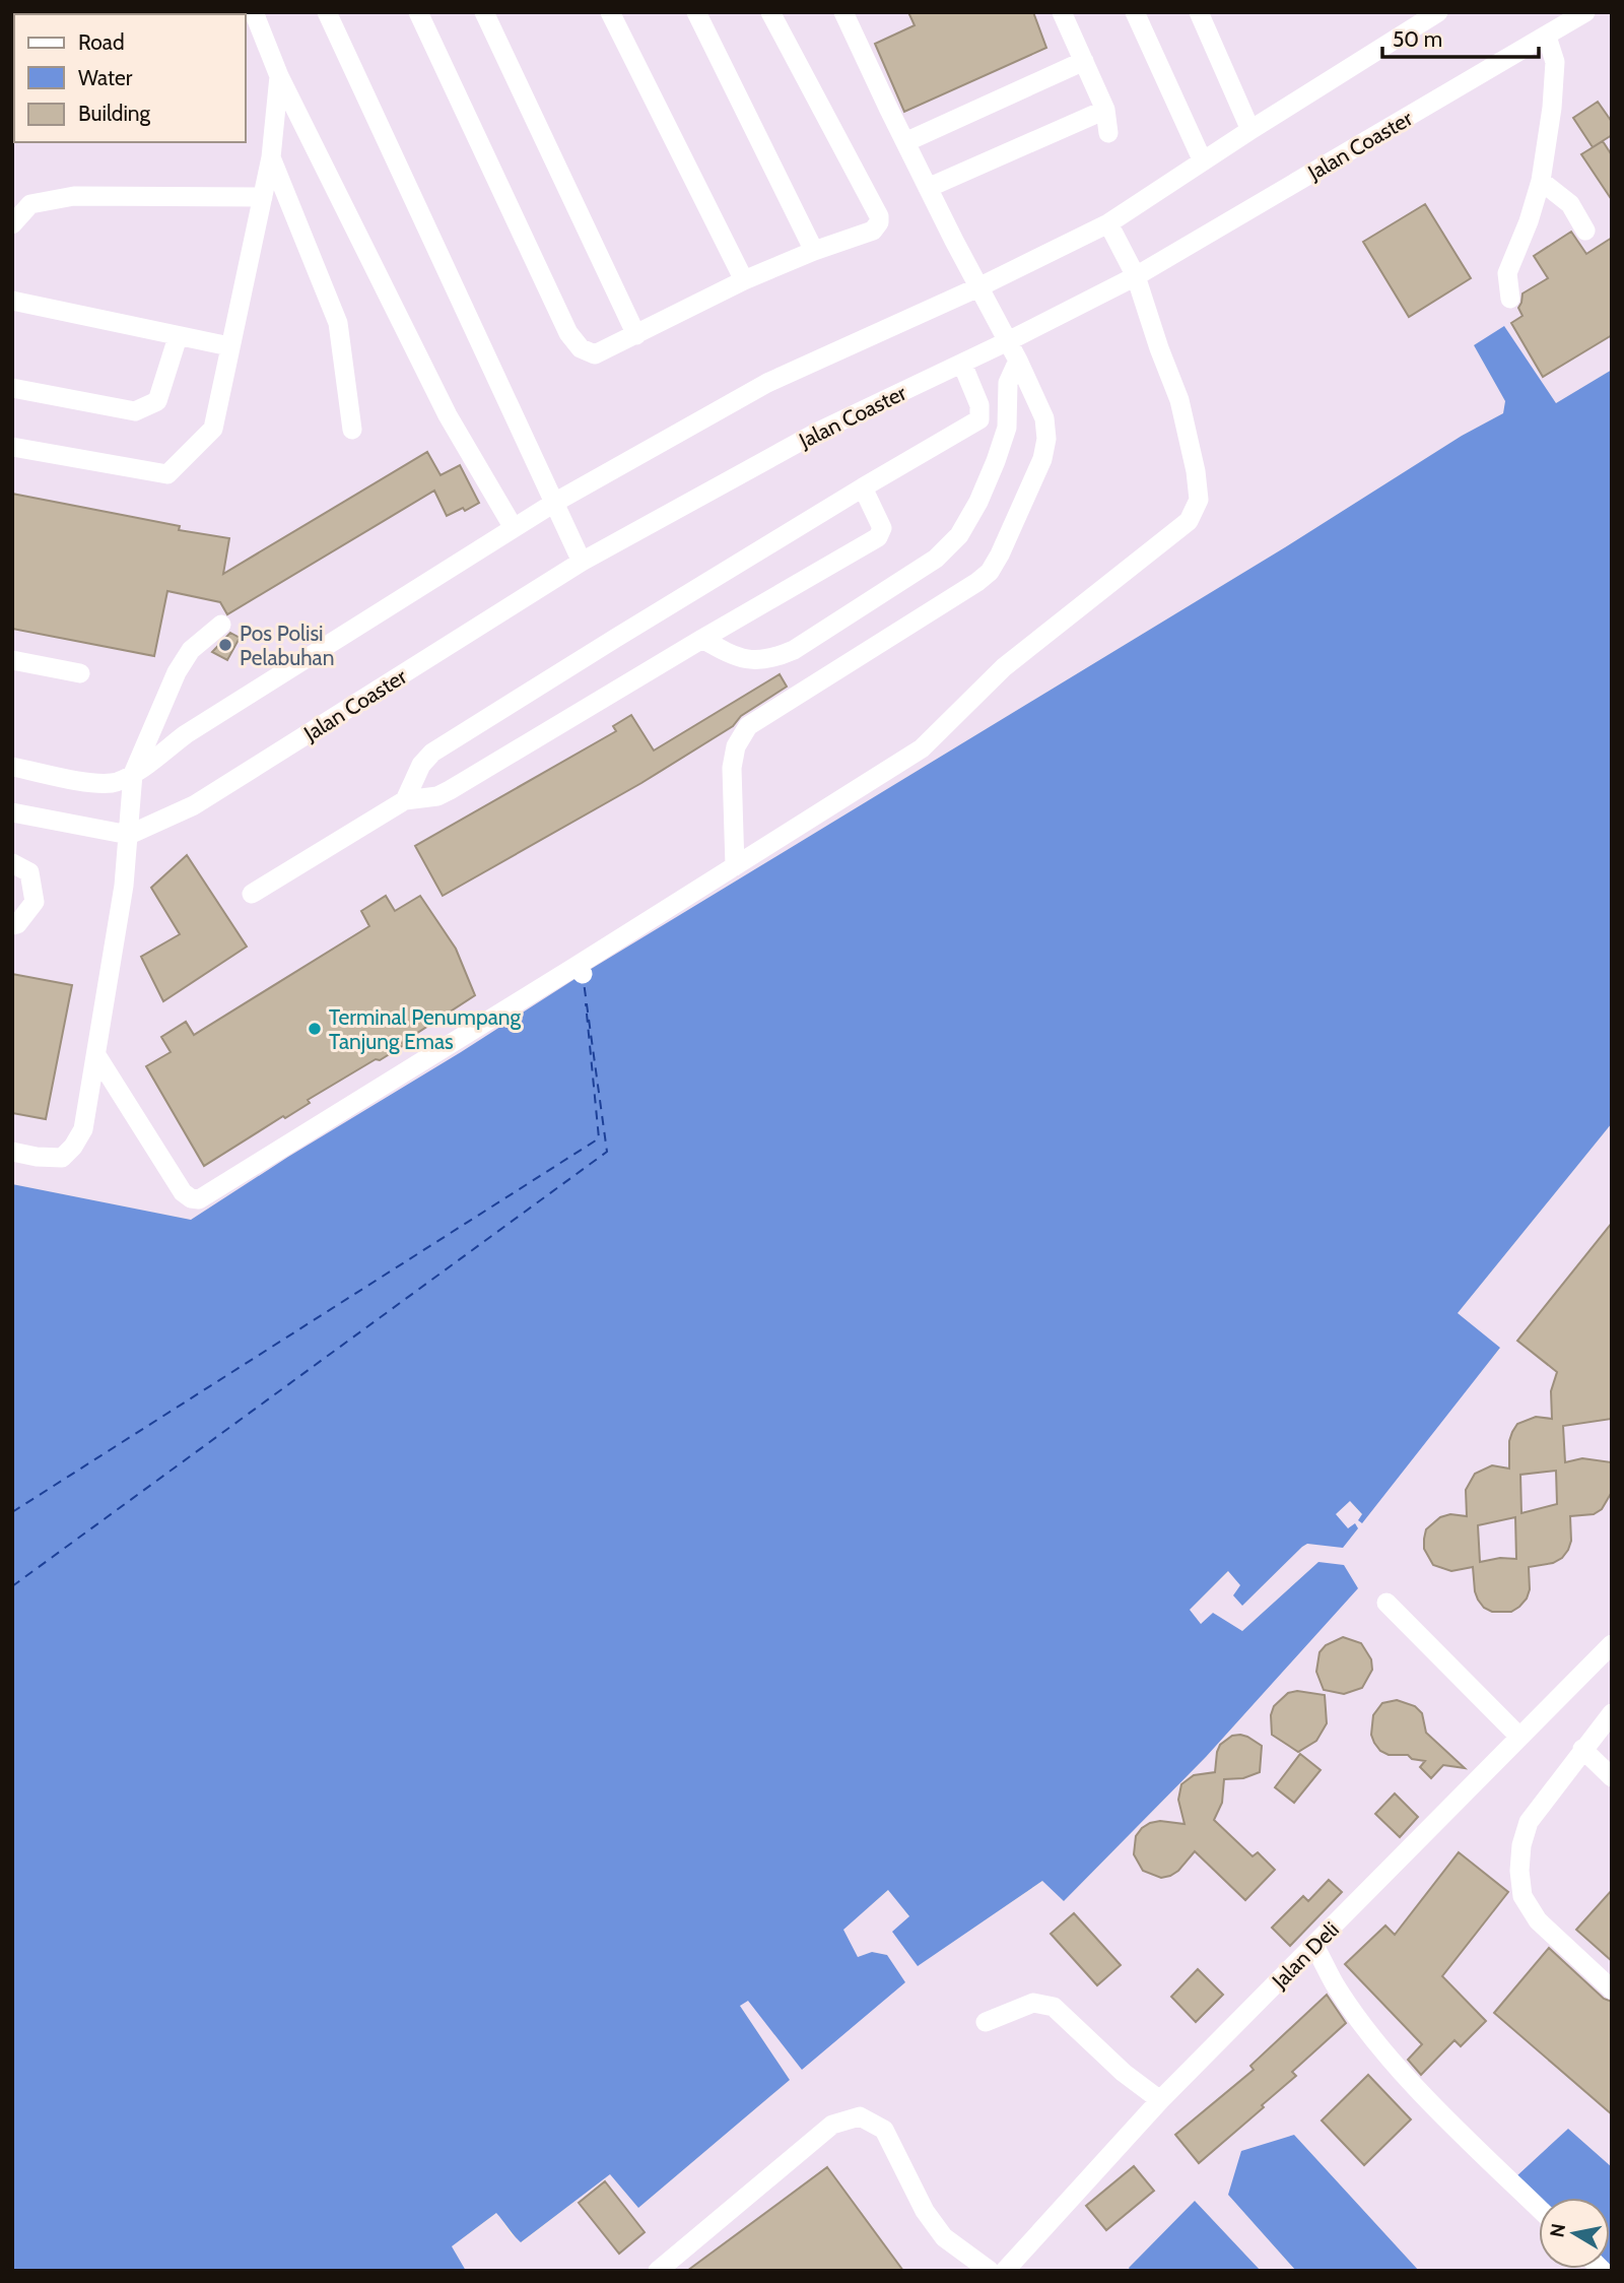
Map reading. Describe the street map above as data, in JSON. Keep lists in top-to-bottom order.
{
  "streets": {
    "lane": ["Jalan Coaster", "Jalan Deli"]
  },
  "places": ["Pos Polisi Pelabuhan", "Terminal Penumpang Tanjung Emas"],
  "legend": ["Road", "Water", "Building"],
  "scale_bar": "50 m",
  "north": "left"
}
